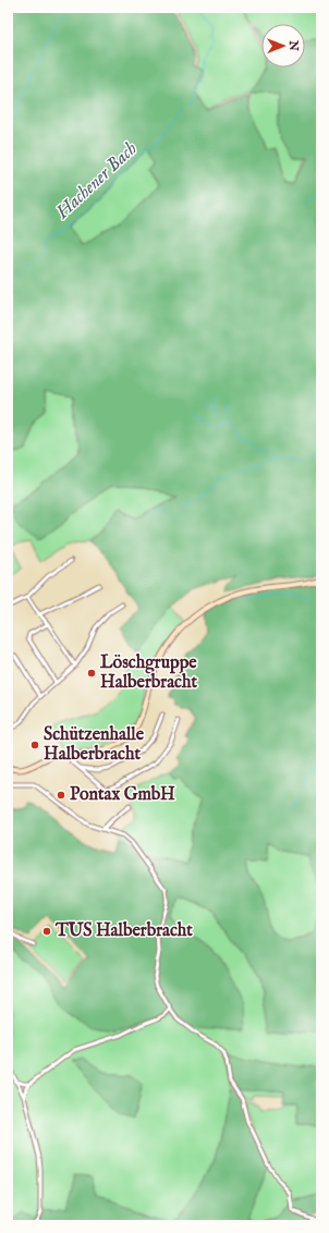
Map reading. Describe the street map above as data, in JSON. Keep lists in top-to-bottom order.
{
  "water": ["Hachener Bach"],
  "places": [
    "Löschgruppe Halberbracht",
    "Schützenhalle Halberbracht",
    "Pontax GmbH",
    "TUS Halberbracht"
  ],
  "north": "right"
}
